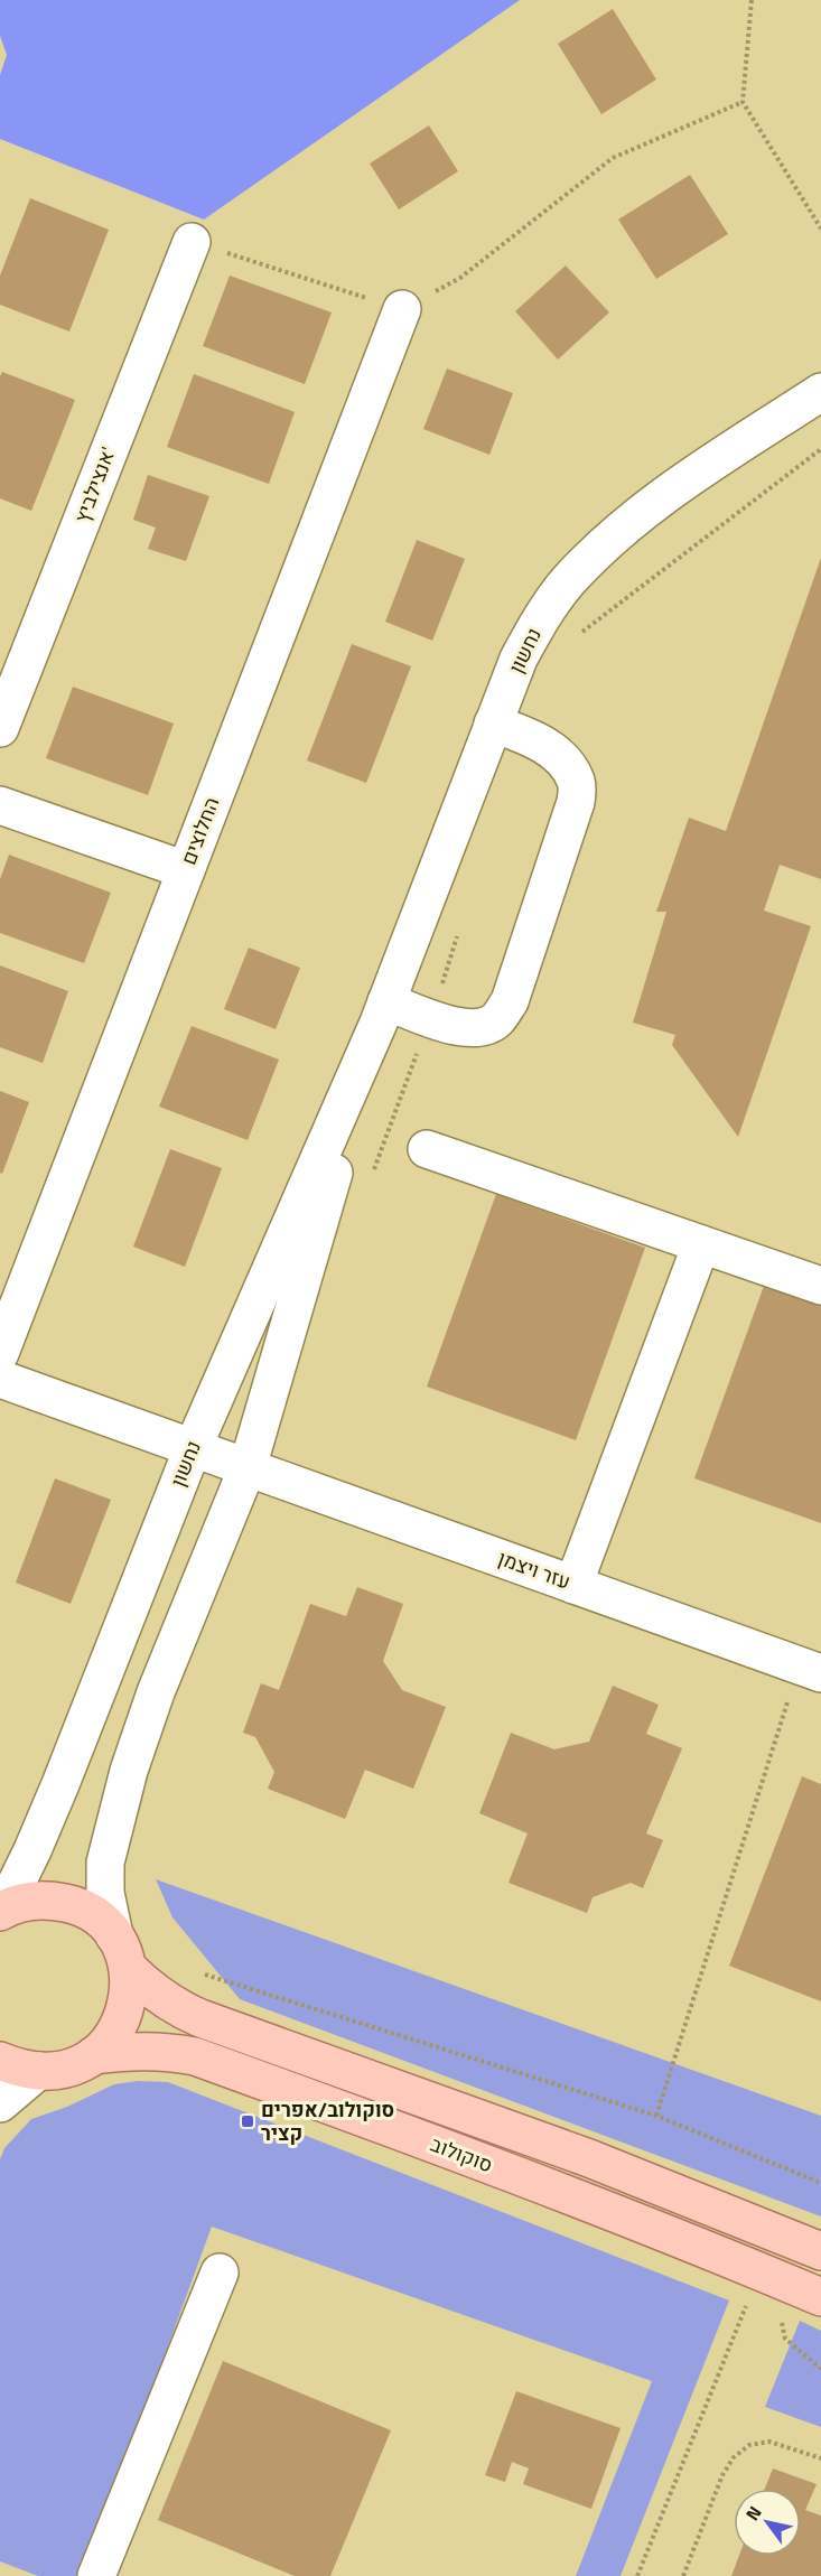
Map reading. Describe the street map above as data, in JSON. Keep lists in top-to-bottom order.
{
  "streets": {
    "main road": ["סוקולוב"],
    "street": [
      "אנצילביץ'",
      "נחשון",
      "החלוצים",
      "עזר ויצמן"
    ]
  },
  "crossings": [
    ["נחשון", "עזר ויצמן"],
    ["נחשון", "סוקולוב"]
  ],
  "places": {
    "transit": ["סוקולוב/אפרים קציר"]
  },
  "north": "top left"
}
